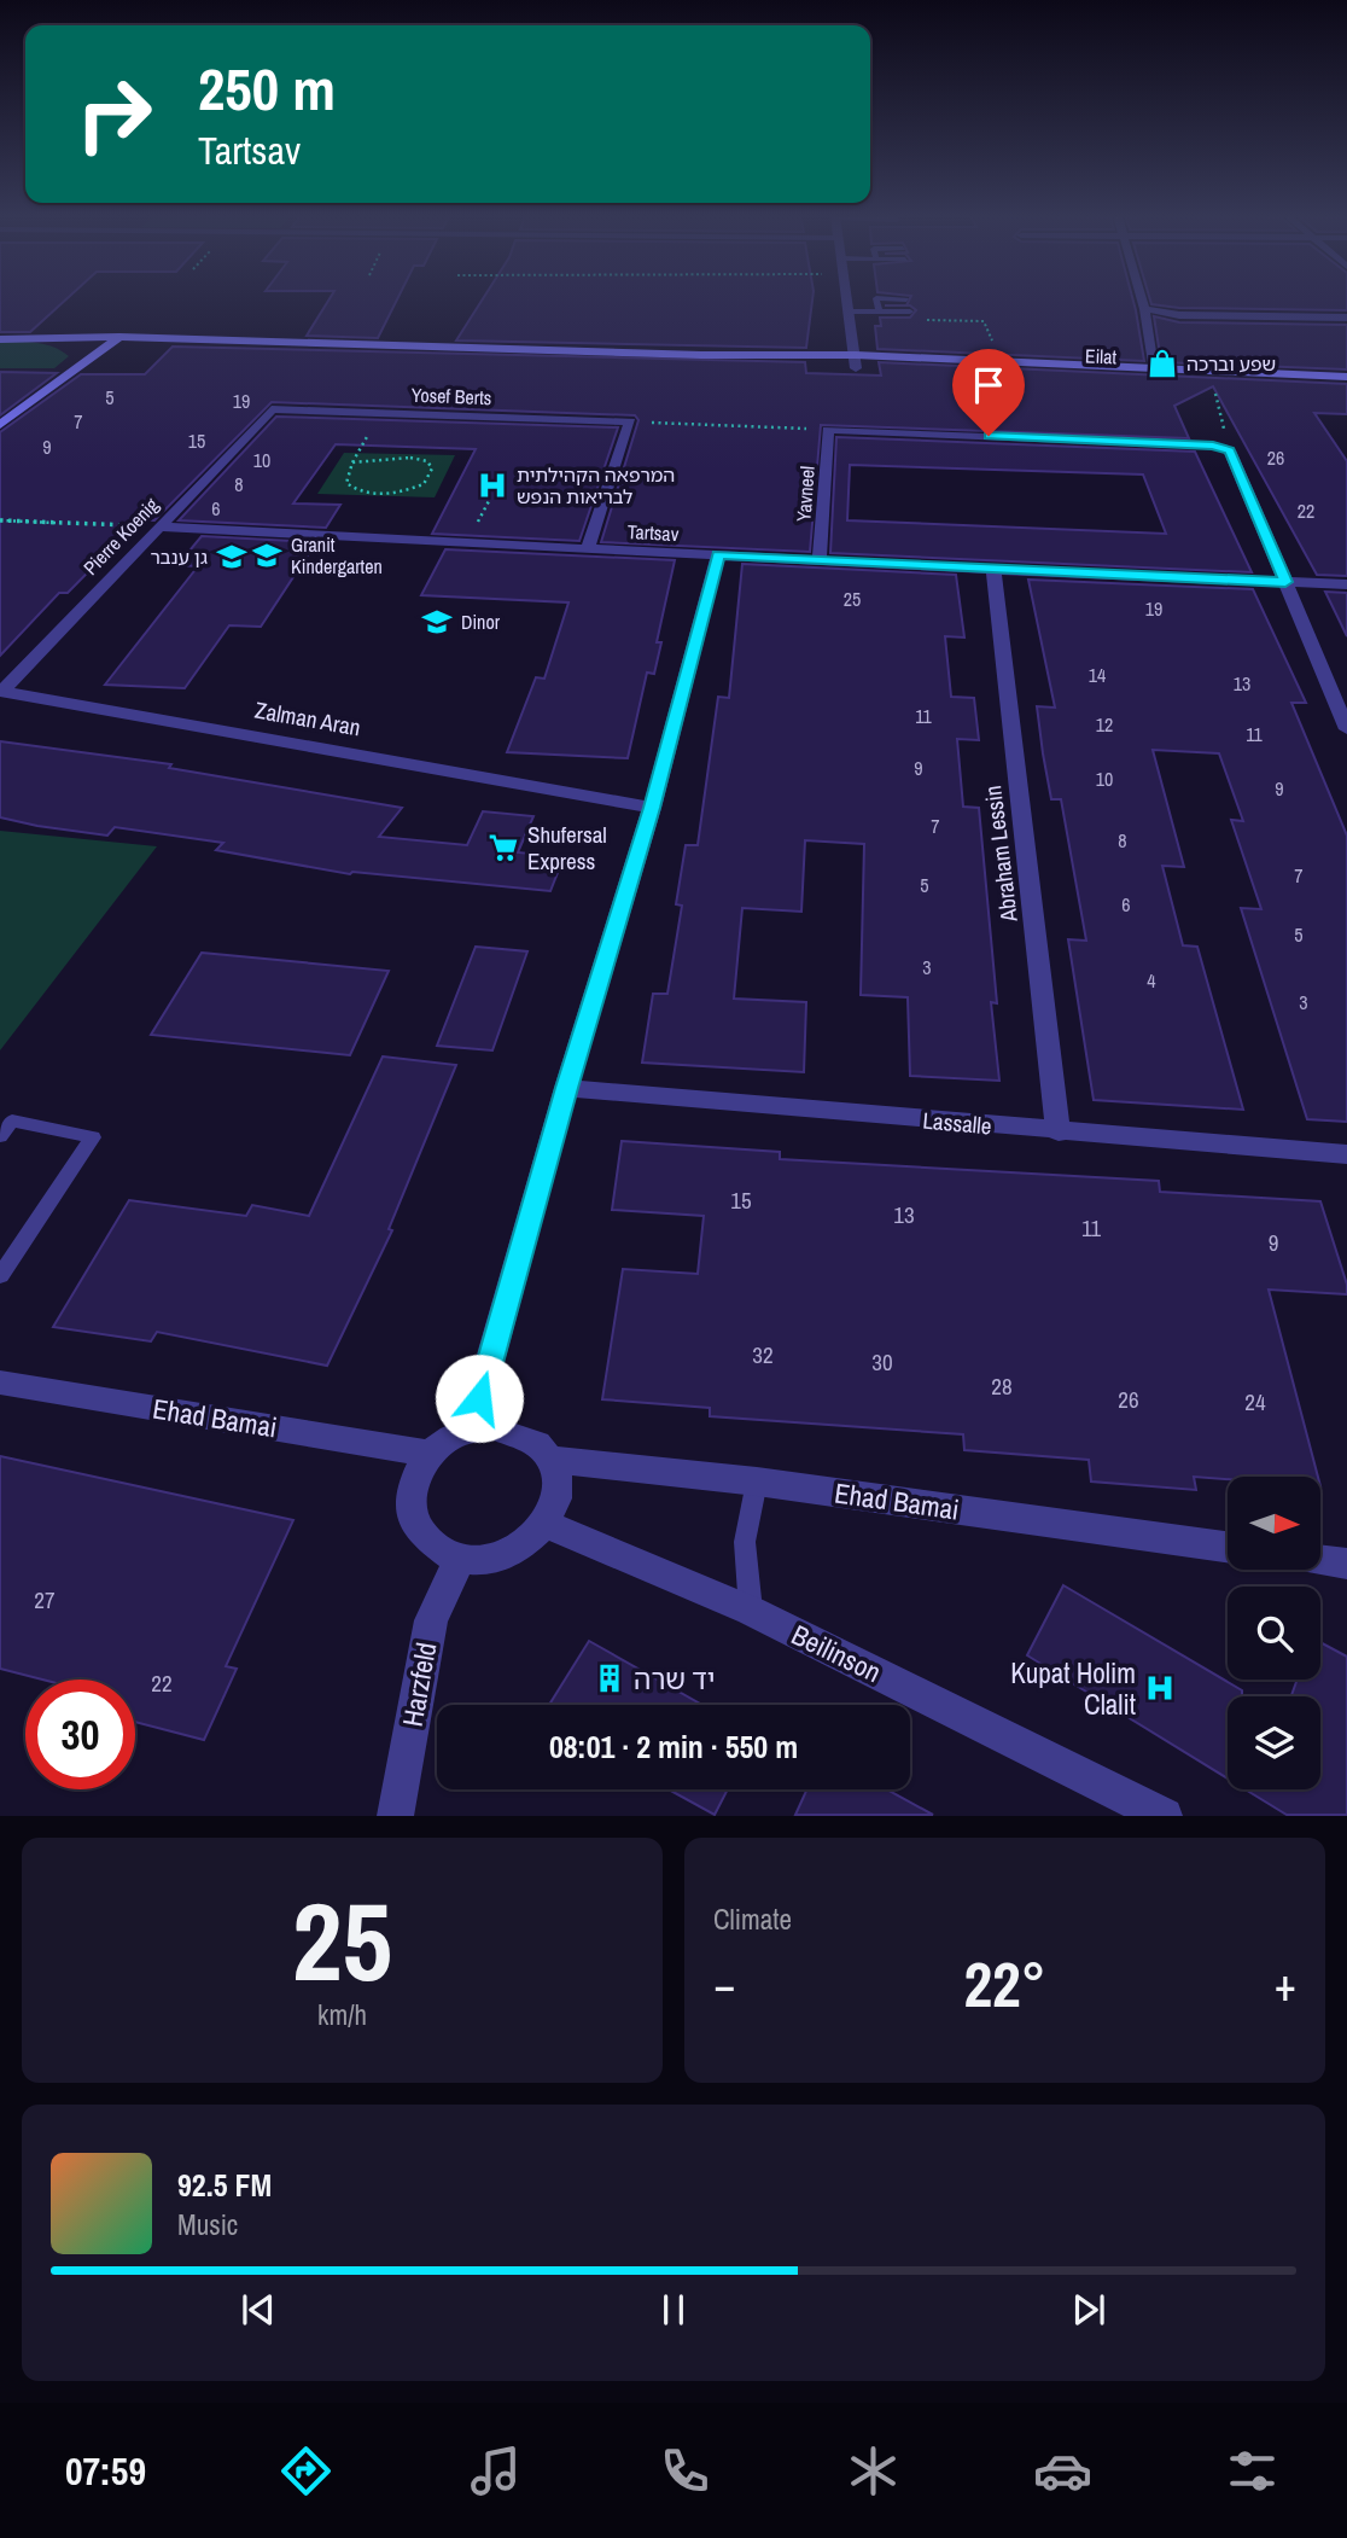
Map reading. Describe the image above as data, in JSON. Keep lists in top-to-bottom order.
{
  "streets": {
    "street": [
      "Eilat",
      "Yosef Berts",
      "Yavneel",
      "Tartsav",
      "Pierre Koenig",
      "Zalman Aran",
      "Abraham Lessin",
      "Lassalle",
      "Ehad Bamai",
      "Beilinson",
      "Harzfeld"
    ]
  },
  "crossings": [
    ["Yosef Berts", "Pierre Koenig"],
    ["Yavneel", "Tartsav"],
    ["Tartsav", "Pierre Koenig"],
    ["Tartsav", "Abraham Lessin"],
    ["Pierre Koenig", "Zalman Aran"],
    ["Abraham Lessin", "Lassalle"],
    ["Ehad Bamai", "Beilinson"],
    ["Ehad Bamai", "Harzfeld"],
    ["Beilinson", "Harzfeld"]
  ],
  "places": {
    "shop": ["שפע וברכה"],
    "hospital": ["המרפאה הקהילתית לבריאות הנפש", "Kupat Holim Clalit"],
    "school or university": ["Granit Kindergarten", "גן ענבר", "Dinor"],
    "supermarket": ["Shufersal Express"],
    "building": ["יד שרה"]
  },
  "house_numbers": [
    "5",
    "19",
    "7",
    "15",
    "9",
    "26",
    "10",
    "8",
    "6",
    "22",
    "25",
    "19",
    "14",
    "13",
    "11",
    "12",
    "11",
    "9",
    "10",
    "9",
    "7",
    "8",
    "7",
    "5",
    "6",
    "5",
    "3",
    "4",
    "3",
    "15",
    "13",
    "11",
    "9",
    "32",
    "30",
    "28",
    "26",
    "24",
    "27",
    "22"
  ],
  "north": "right",
  "page": {
    "turn": ["250 m", "Tartsav"],
    "limit": "30",
    "trip": "08:01 · 2 min · 550 m",
    "tile": [
      ["25", "km/h"],
      "Climate"
    ],
    "heat": ["−", "22°", "+"],
    "song": ["92.5 FM", "Music"],
    "tabs": "07:59"
  }
}
